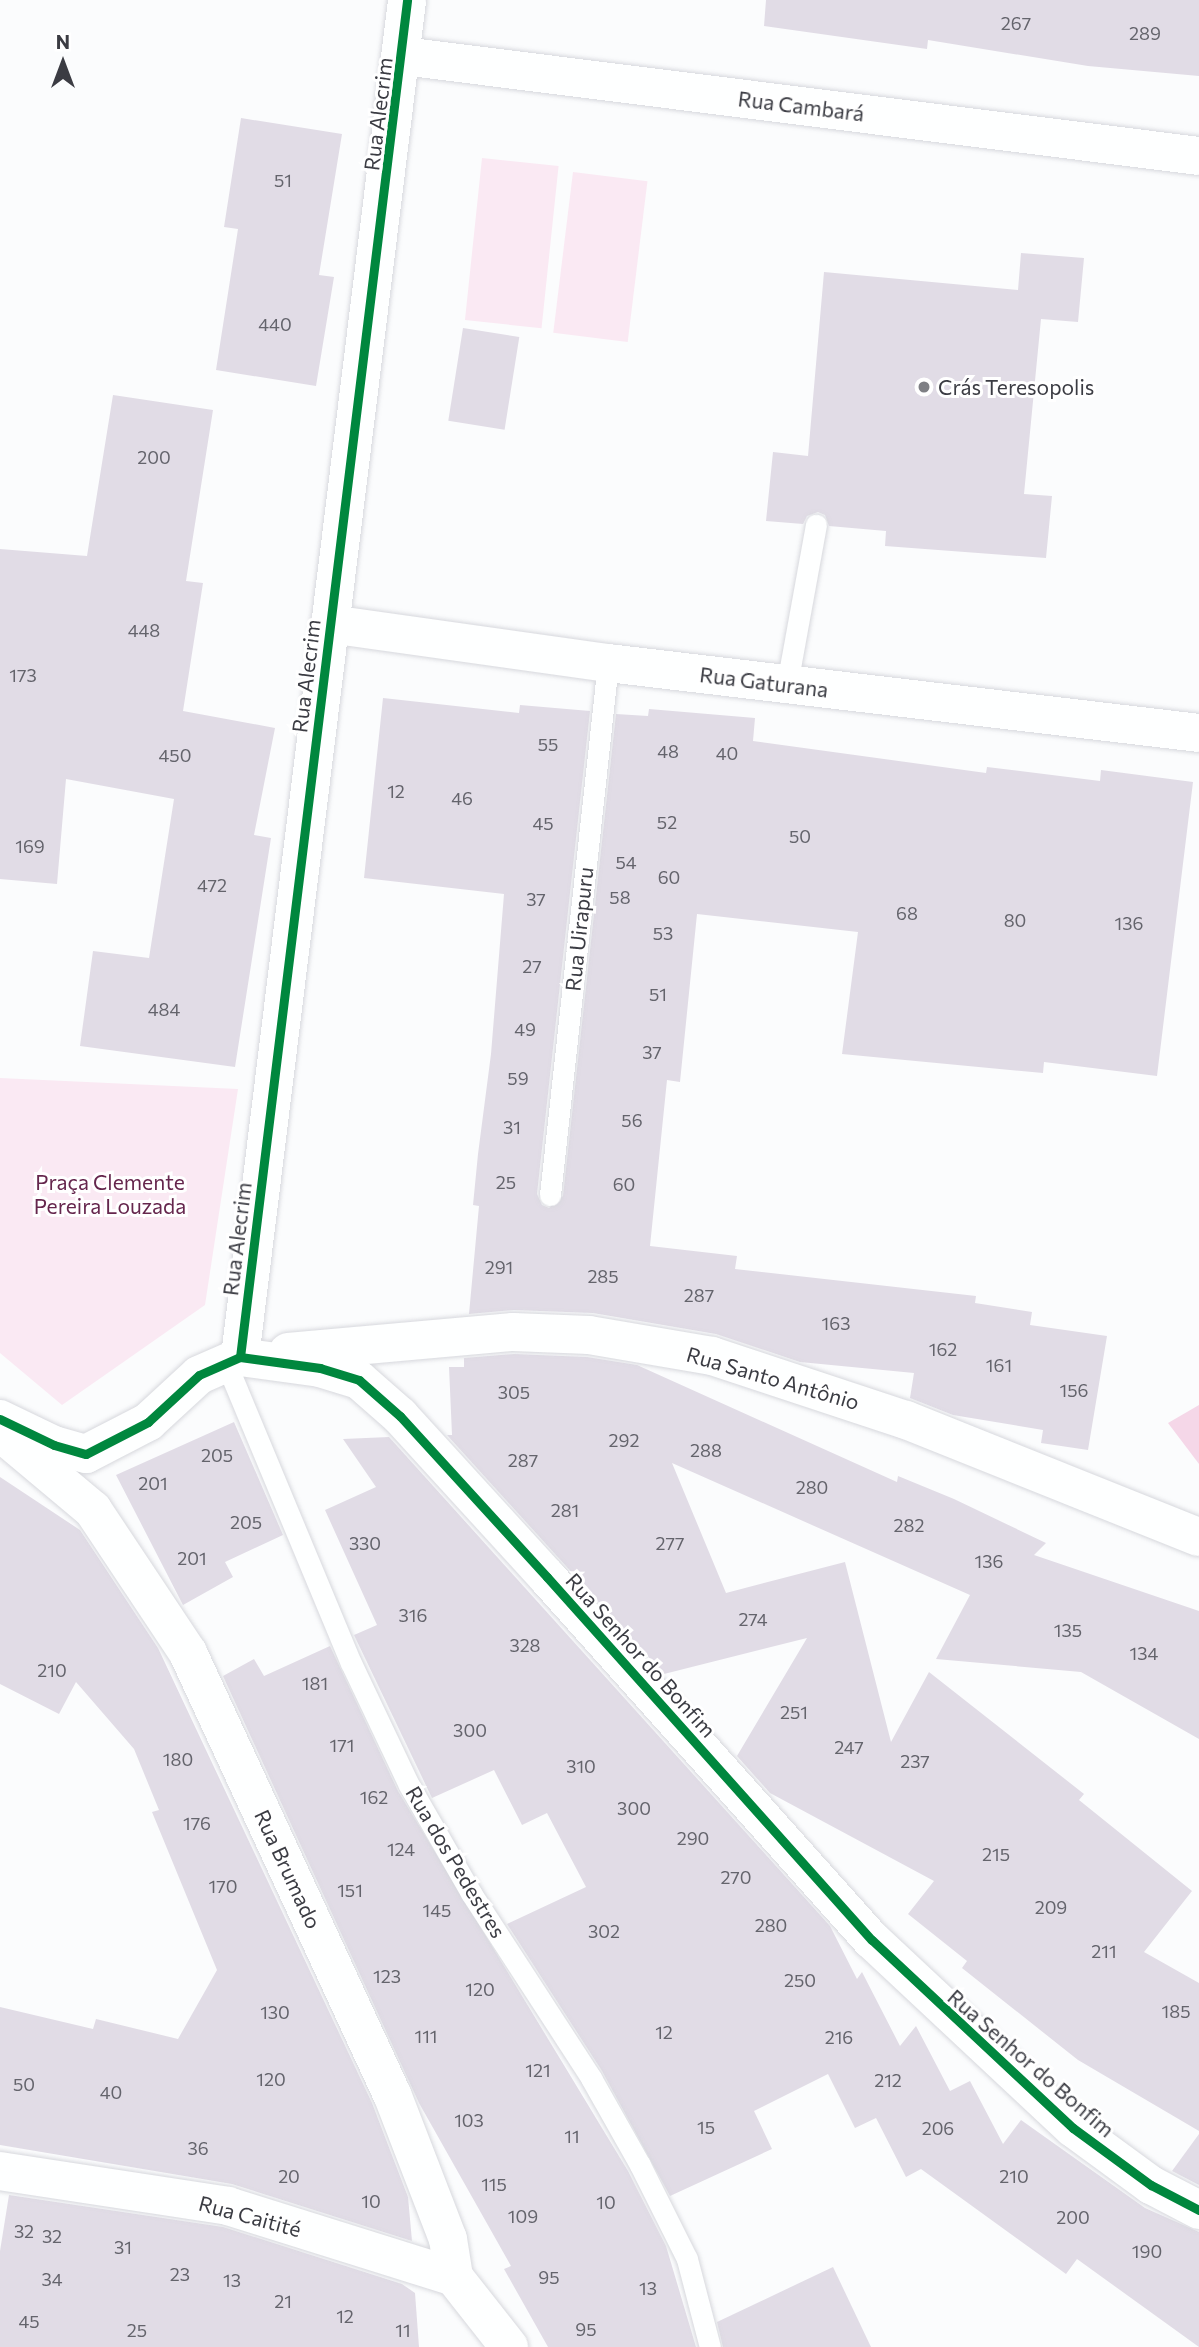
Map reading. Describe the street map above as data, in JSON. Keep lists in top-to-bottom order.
{
  "streets": {
    "street": [
      "Rua Cambará",
      "Rua Alecrim",
      "Rua Gaturana",
      "Rua Santo Antônio",
      "Rua Senhor do Bonfim",
      "Rua Brumado",
      "Rua Caitité"
    ],
    "lane": ["Rua Uirapuru", "Rua dos Pedestres"]
  },
  "crossings": [
    ["Rua Cambará", "Rua Alecrim"],
    ["Rua Alecrim", "Rua Gaturana"],
    ["Rua Alecrim", "Rua Santo Antônio"],
    ["Rua Alecrim", "Rua Senhor do Bonfim"],
    ["Rua Alecrim", "Rua dos Pedestres"],
    ["Rua Gaturana", "Rua Uirapuru"],
    ["Rua Santo Antônio", "Rua Senhor do Bonfim"],
    ["Rua Santo Antônio", "Rua dos Pedestres"],
    ["Rua Senhor do Bonfim", "Rua dos Pedestres"],
    ["Rua Brumado", "Rua Caitité"]
  ],
  "parks": ["Praça Clemente Pereira Louzada"],
  "places": ["Crás Teresopolis"],
  "house_numbers": [
    "267",
    "289",
    "51",
    "440",
    "200",
    "448",
    "173",
    "55",
    "48",
    "40",
    "450",
    "12",
    "46",
    "52",
    "45",
    "50",
    "169",
    "54",
    "60",
    "472",
    "58",
    "37",
    "68",
    "80",
    "136",
    "53",
    "27",
    "51",
    "484",
    "49",
    "37",
    "59",
    "56",
    "31",
    "25",
    "60",
    "291",
    "285",
    "287",
    "163",
    "162",
    "161",
    "156",
    "305",
    "292",
    "288",
    "205",
    "287",
    "201",
    "280",
    "281",
    "205",
    "282",
    "330",
    "277",
    "201",
    "136",
    "316",
    "274",
    "135",
    "328",
    "134",
    "210",
    "181",
    "251",
    "300",
    "171",
    "247",
    "180",
    "237",
    "310",
    "162",
    "300",
    "176",
    "290",
    "124",
    "215",
    "270",
    "170",
    "151",
    "209",
    "145",
    "280",
    "302",
    "211",
    "123",
    "250",
    "120",
    "185",
    "130",
    "12",
    "111",
    "216",
    "121",
    "120",
    "212",
    "50",
    "40",
    "103",
    "15",
    "206",
    "11",
    "36",
    "20",
    "210",
    "115",
    "10",
    "10",
    "109",
    "200",
    "32",
    "32",
    "31",
    "190",
    "23",
    "95",
    "34",
    "13",
    "13",
    "21",
    "12",
    "45",
    "95",
    "25",
    "11"
  ],
  "north": "top"
}
